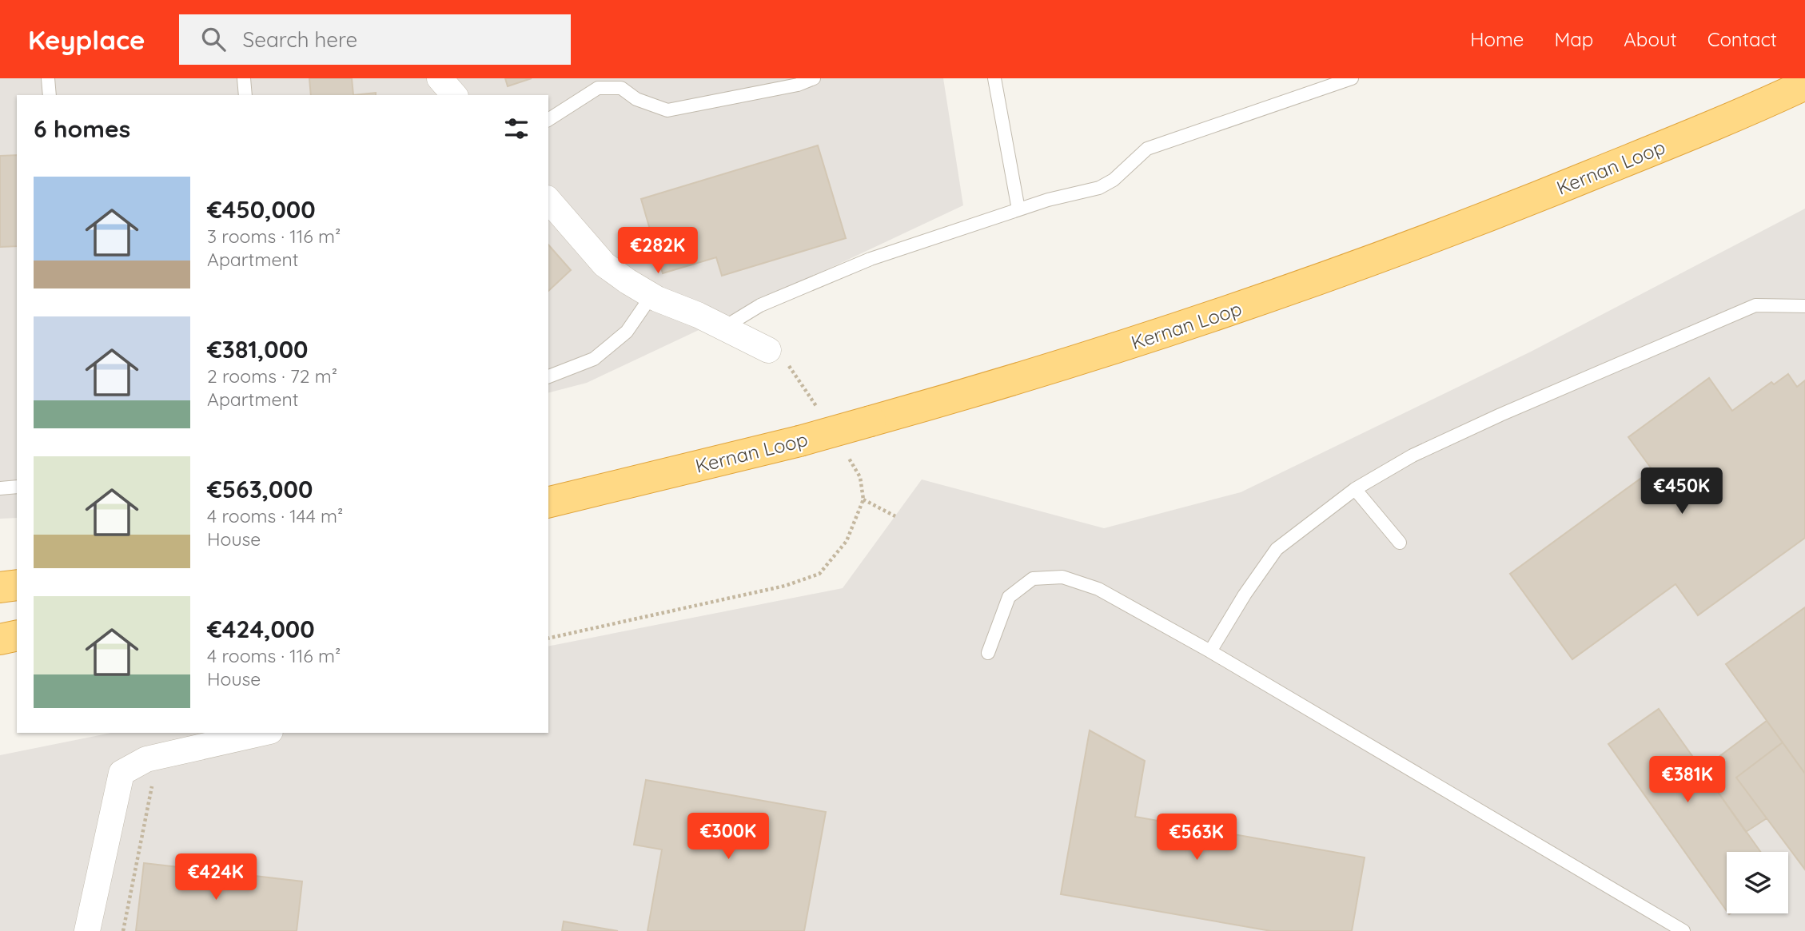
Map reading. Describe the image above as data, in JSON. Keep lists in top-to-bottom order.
{
  "streets": {
    "highway": ["Kernan Loop"]
  },
  "page": {
    "header": "Keyplace",
    "search": "Search here",
    "nav": [
      "Home",
      "Map",
      "About",
      "Contact"
    ],
    "heading": "6 homes",
    "list": [
      {
        "name": "€450,000",
        "note": "3 rooms · 116 m² · Apartment"
      },
      {
        "name": "€381,000",
        "note": "2 rooms · 72 m² · Apartment"
      },
      {
        "name": "€563,000",
        "note": "4 rooms · 144 m² · House"
      },
      {
        "name": "€424,000",
        "note": "4 rooms · 116 m² · House"
      }
    ],
    "price": [
      "€282K",
      "€450K",
      "€381K",
      "€300K",
      "€563K",
      "€424K"
    ]
  }
}
